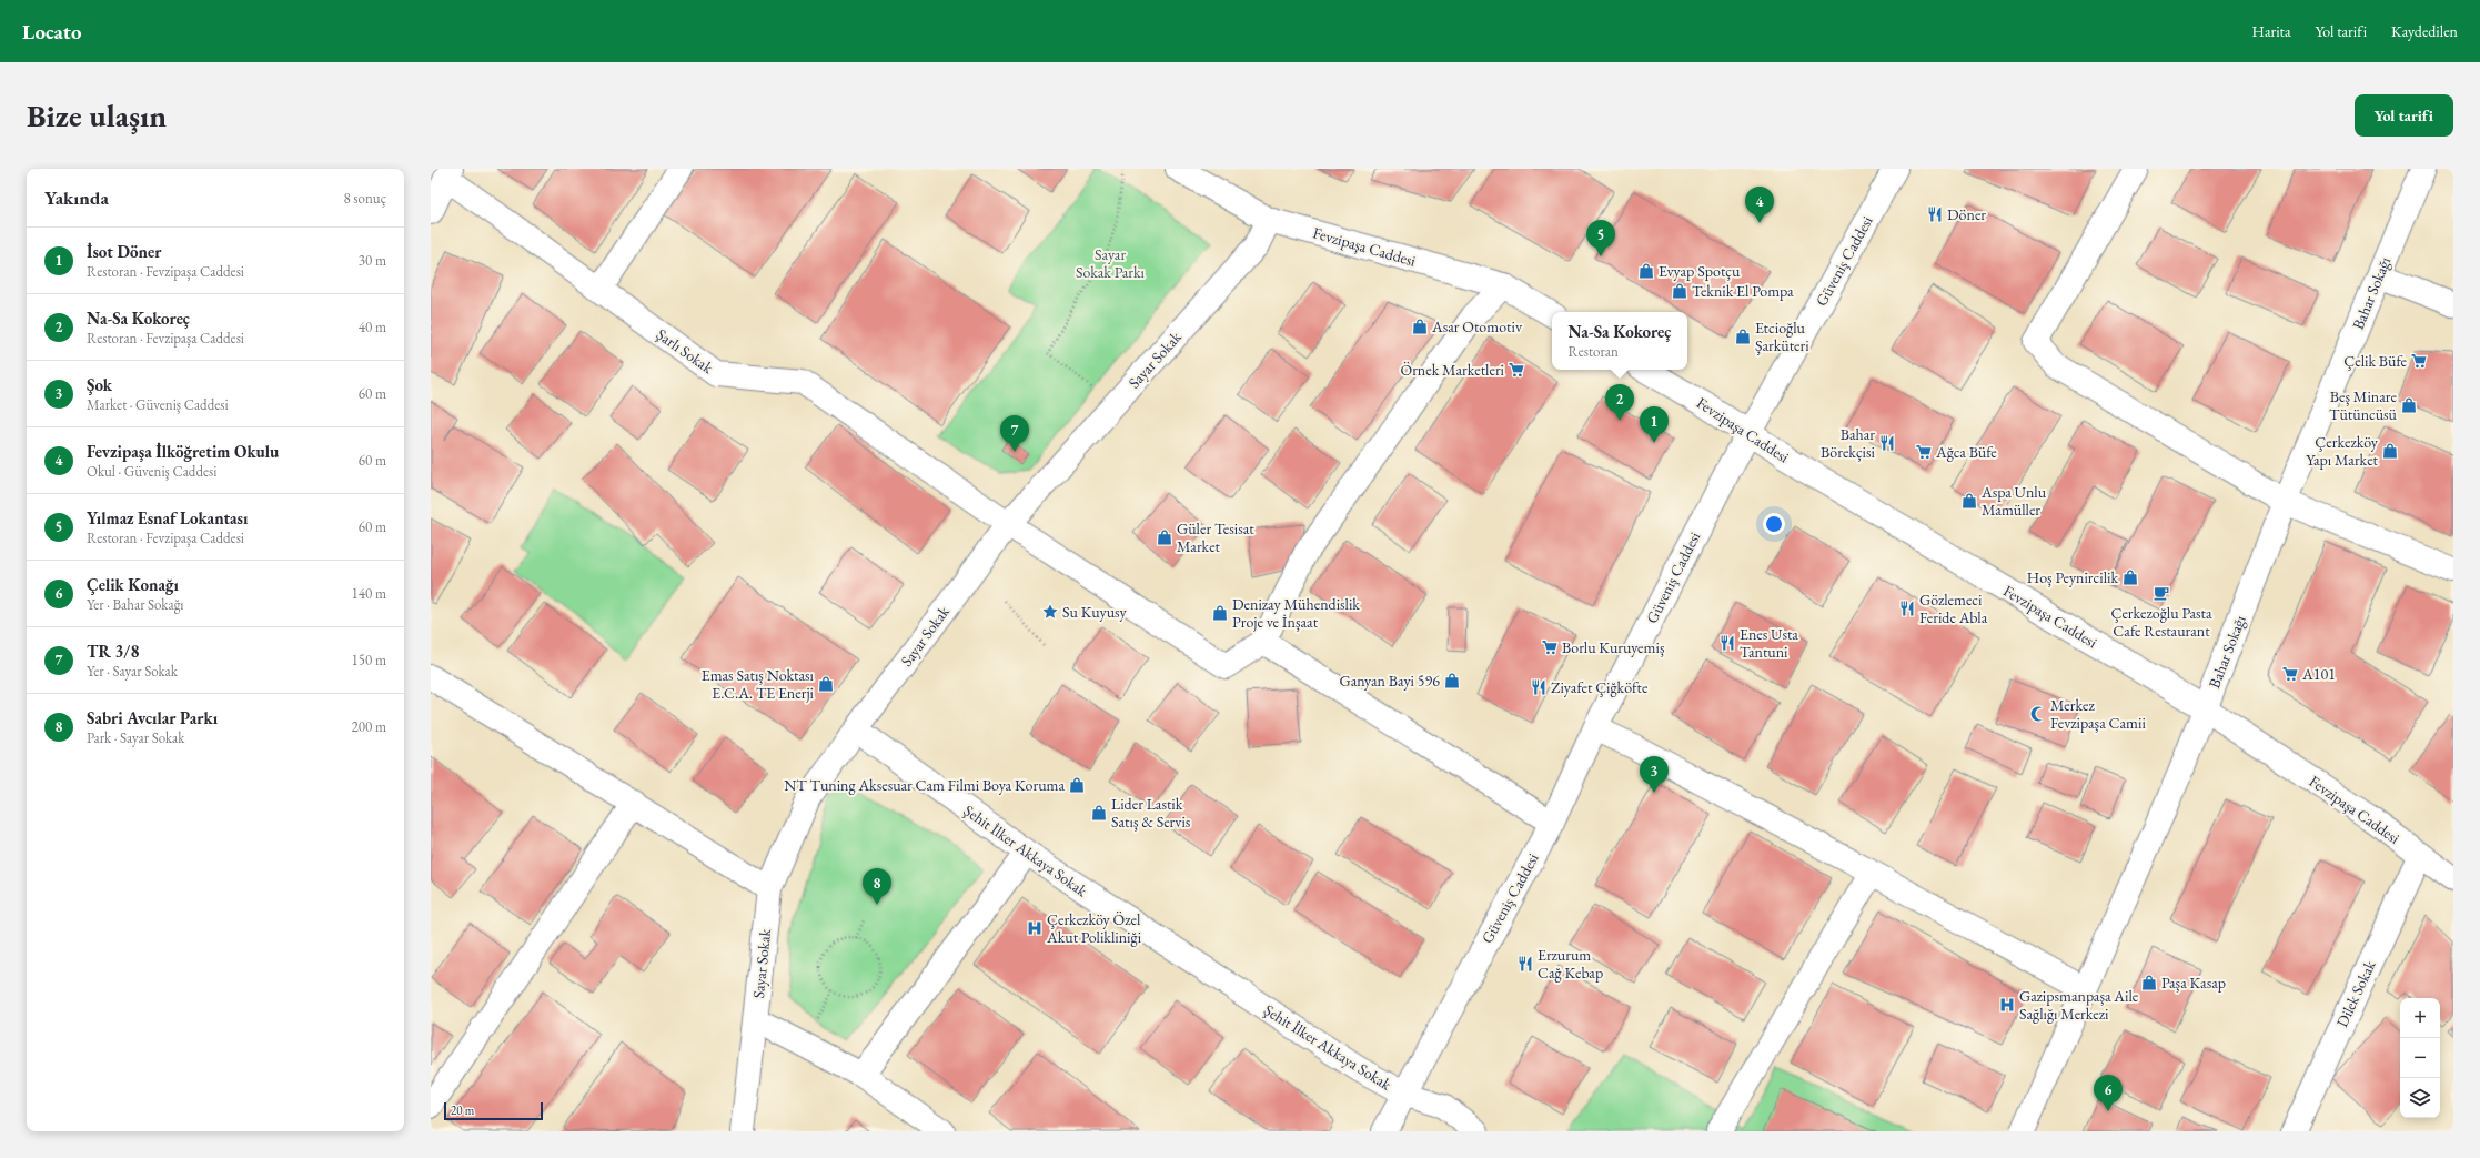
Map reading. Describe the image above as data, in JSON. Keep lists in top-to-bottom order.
{
  "streets": {
    "street": [
      "Fevzipaşa Caddesi",
      "Güveniş Caddesi",
      "Bahar Sokağı",
      "Şarlı Sokak",
      "Sayar Sokak",
      "Şehit İlker Akkaya Sokak",
      "Dilek Sokak"
    ]
  },
  "crossings": [
    ["Fevzipaşa Caddesi", "Güveniş Caddesi"],
    ["Fevzipaşa Caddesi", "Bahar Sokağı"],
    ["Fevzipaşa Caddesi", "Sayar Sokak"],
    ["Fevzipaşa Caddesi", "Dilek Sokak"],
    ["Güveniş Caddesi", "Şehit İlker Akkaya Sokak"],
    ["Şarlı Sokak", "Sayar Sokak"],
    ["Sayar Sokak", "Şehit İlker Akkaya Sokak"]
  ],
  "parks": ["Sayar Sokak Parkı"],
  "places": {
    "restaurant": [
      "Döner",
      "Bahar Börekçisi",
      "Gözlemeci Feride Abla",
      "Enes Usta Tantuni",
      "Ziyafet Çiğköfte",
      "Erzurum Cağ Kebap"
    ],
    "shop": [
      "Evyap Spotçu",
      "Teknik El Pompa",
      "Asar Otomotiv",
      "Etcioğlu Şarküteri",
      "Beş Minare Tütüncüsü",
      "Çerkezköy Yapı Market",
      "Aspa Unlu Mamüller",
      "Güler Tesisat Market",
      "Hoş Peynircilik",
      "Denizay Mühendislik Proje ve İnşaat",
      "Ganyan Bayi 596",
      "Emas Satış Noktası E.C.A. TE Enerji",
      "NT Tuning Aksesuar Cam Filmi Boya Koruma",
      "Lider Lastik Satış & Servis",
      "Paşa Kasap"
    ],
    "supermarket": [
      "Çelik Büfe",
      "Örnek Marketleri",
      "Ağca Büfe",
      "Borlu Kuruyemiş",
      "A101"
    ],
    "cafe": ["Çerkezoğlu Pasta Cafe Restaurant"],
    "place": ["Su Kuyusy"],
    "mosque": ["Merkez Fevzipaşa Camii"],
    "hospital": ["Çerkezköy Özel Akut Polikliniği", "Gazipsmanpaşa Aile Sağlığı Merkezi"]
  },
  "scale_bar": "20 m",
  "page": {
    "header": "Locato",
    "nav": ["Harita", "Yol tarifi", "Kaydedilen"],
    "buttons": "Yol tarifi",
    "title": "Bize ulaşın",
    "heading": ["Yakında", "8 sonuç"],
    "pins": [
      "4",
      "5",
      "2",
      "1",
      "7",
      "3",
      "8",
      "6"
    ],
    "list": [
      {
        "mark": "1",
        "name": "İsot Döner",
        "note": "Restoran · Fevzipaşa Caddesi",
        "value": "30 m"
      },
      {
        "mark": "2",
        "name": "Na-Sa Kokoreç",
        "note": "Restoran · Fevzipaşa Caddesi",
        "value": "40 m"
      },
      {
        "mark": "3",
        "name": "Şok",
        "note": "Market · Güveniş Caddesi",
        "value": "60 m"
      },
      {
        "mark": "4",
        "name": "Fevzipaşa İlköğretim Okulu",
        "note": "Okul · Güveniş Caddesi",
        "value": "60 m"
      },
      {
        "mark": "5",
        "name": "Yılmaz Esnaf Lokantası",
        "note": "Restoran · Fevzipaşa Caddesi",
        "value": "60 m"
      },
      {
        "mark": "6",
        "name": "Çelik Konağı",
        "note": "Yer · Bahar Sokağı",
        "value": "140 m"
      },
      {
        "mark": "7",
        "name": "TR 3/8",
        "note": "Yer · Sayar Sokak",
        "value": "150 m"
      },
      {
        "mark": "8",
        "name": "Sabri Avcılar Parkı",
        "note": "Park · Sayar Sokak",
        "value": "200 m"
      }
    ],
    "popup": ["Na-Sa Kokoreç", "Restoran"],
    "map_buttons": ["+", "−"],
    "scale": "20 m"
  }
}
